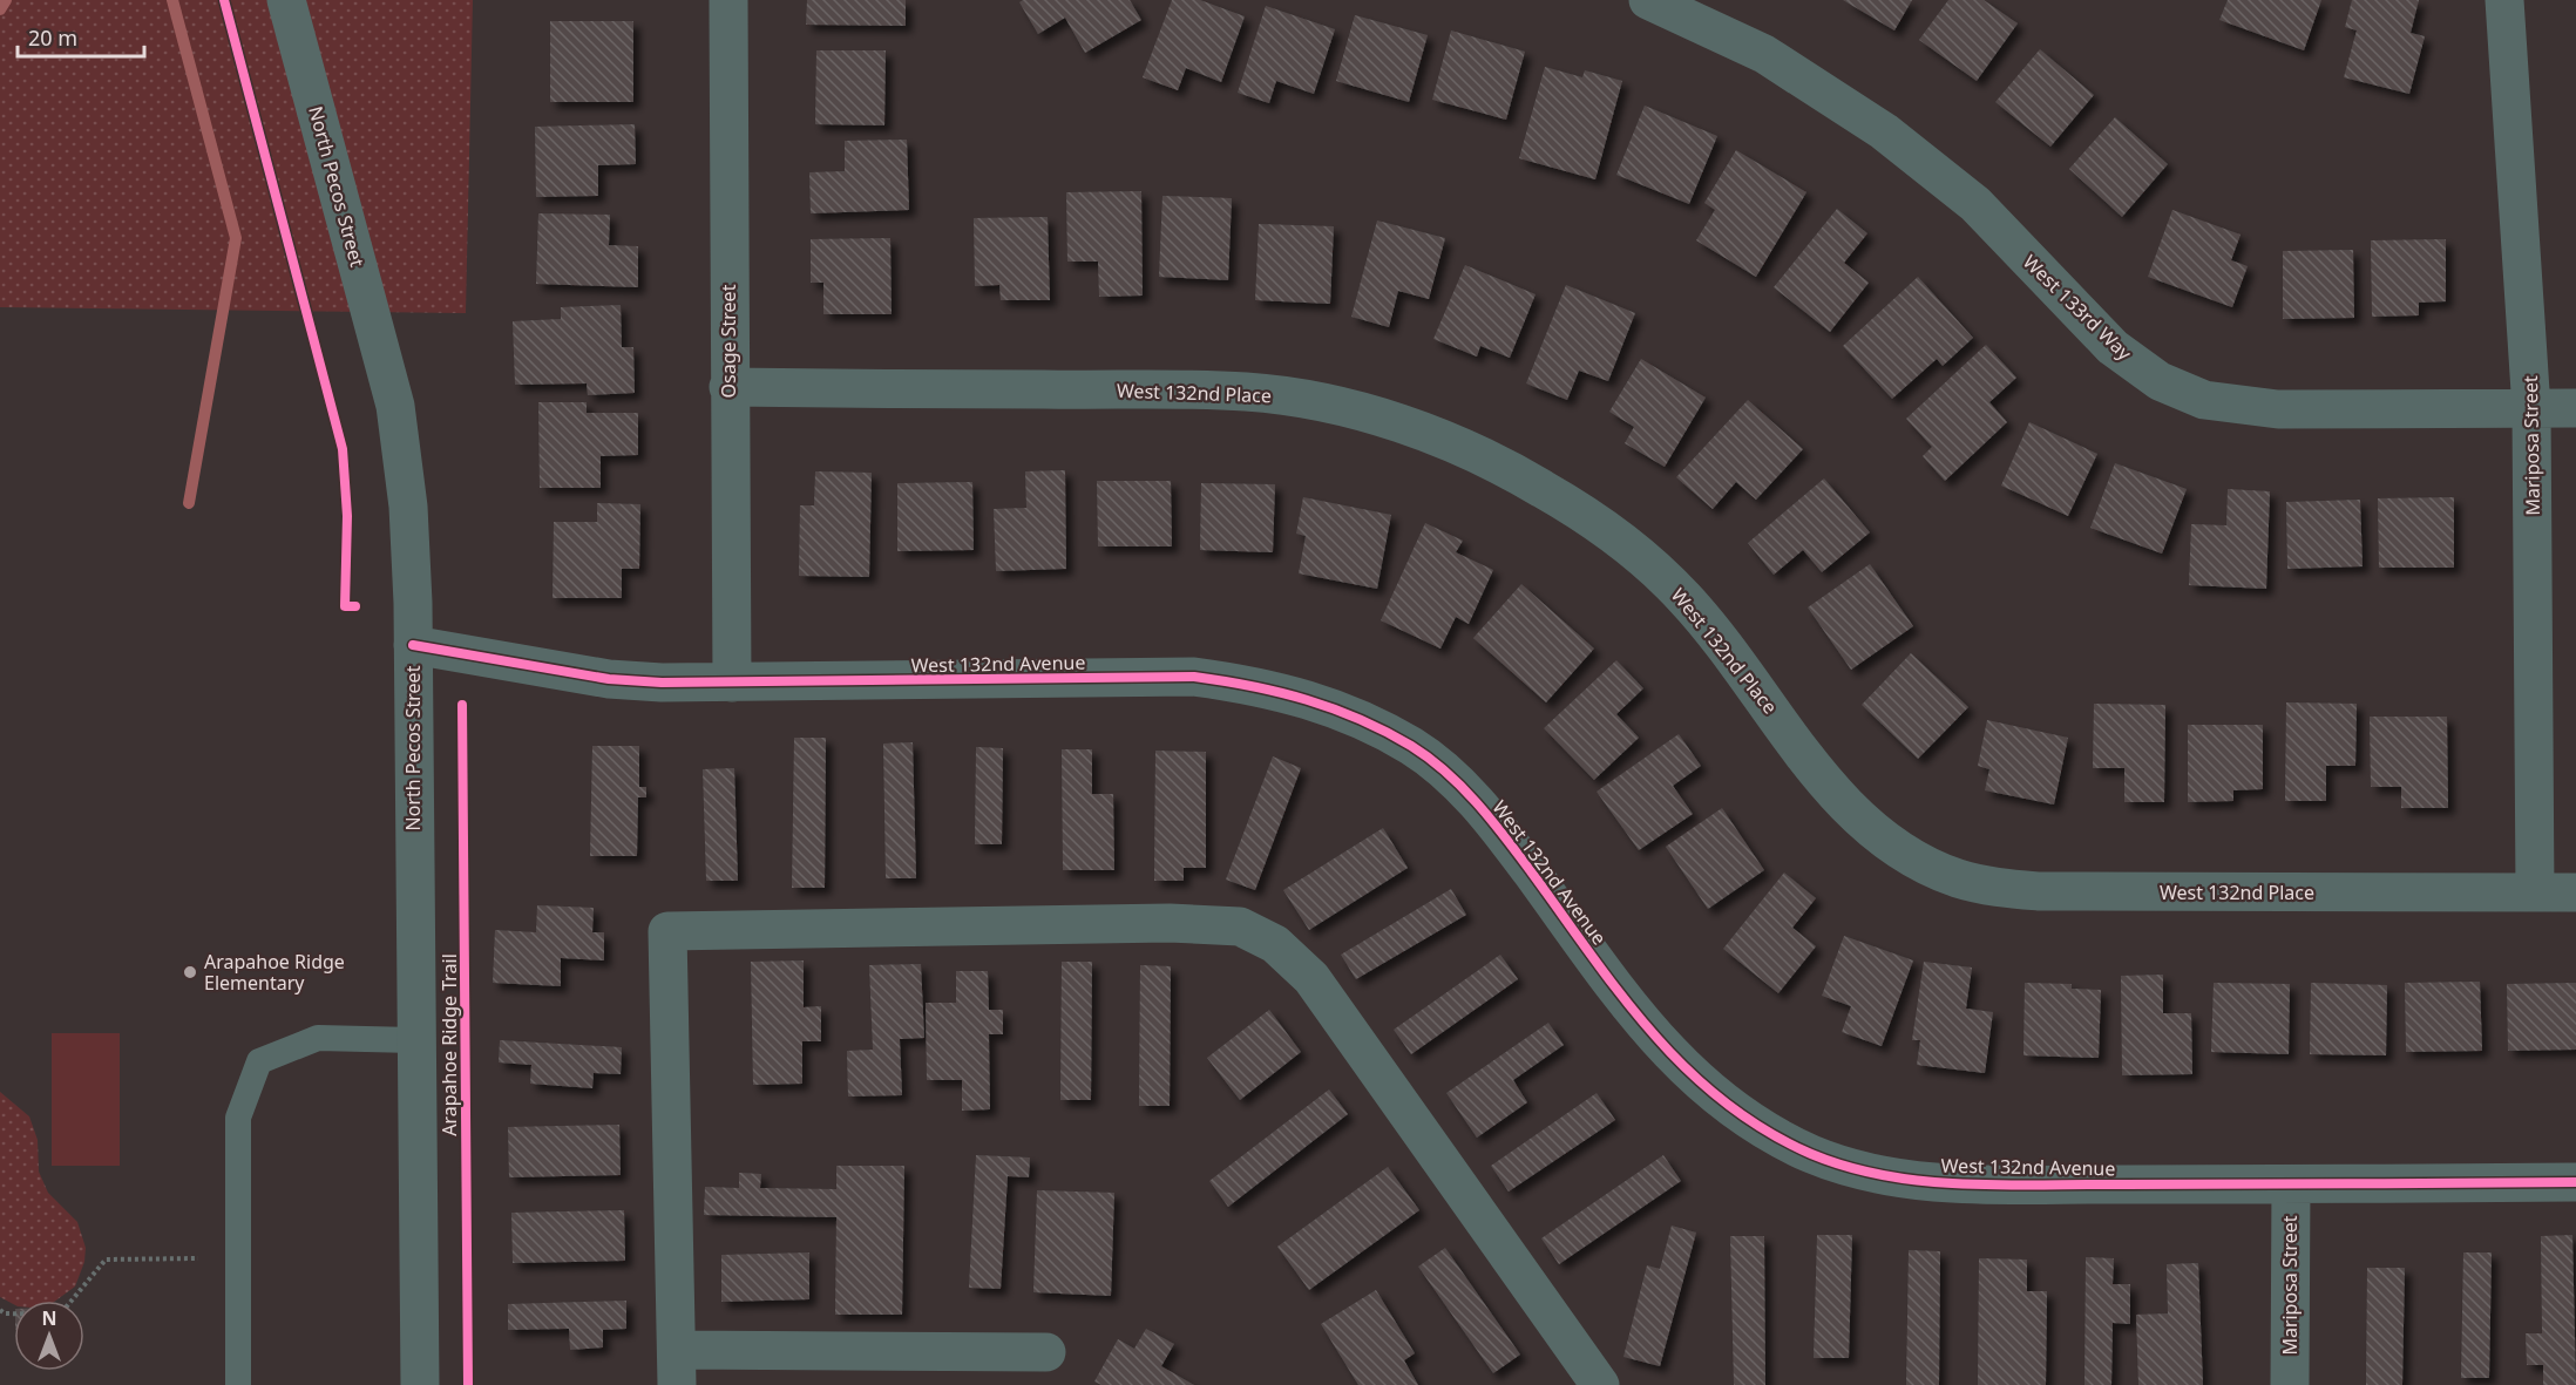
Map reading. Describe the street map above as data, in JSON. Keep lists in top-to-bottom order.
{
  "streets": {
    "street": [
      "North Pecos Street",
      "West 133rd Way",
      "Osage Street",
      "West 132nd Place",
      "Mariposa Street",
      "West 132nd Avenue"
    ],
    "cycle path": ["Arapahoe Ridge Trail"]
  },
  "crossings": [
    ["North Pecos Street", "West 132nd Avenue"],
    ["West 133rd Way", "Mariposa Street"],
    ["Osage Street", "West 132nd Place"],
    ["Osage Street", "West 132nd Avenue"],
    ["West 132nd Place", "Mariposa Street"],
    ["Mariposa Street", "West 132nd Avenue"]
  ],
  "places": ["Arapahoe Ridge Elementary"],
  "scale_bar": "20 m",
  "north": "top"
}
